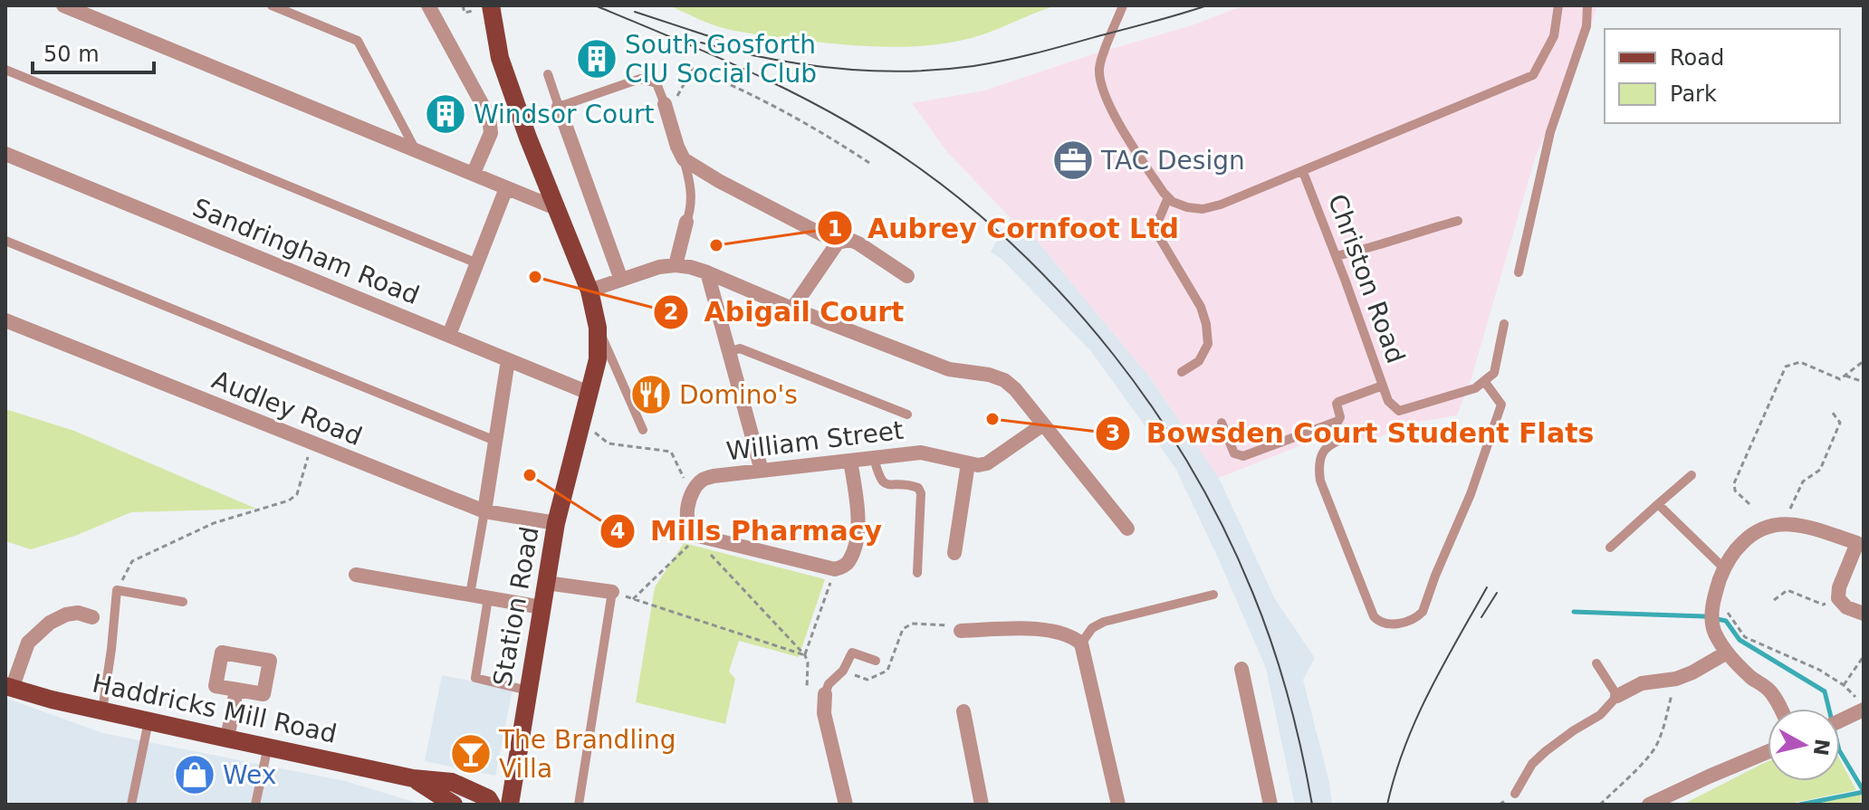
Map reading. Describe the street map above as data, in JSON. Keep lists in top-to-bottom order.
{
  "streets": {
    "main road": ["Station Road", "Haddricks Mill Road"],
    "street": ["Sandringham Road", "Audley Road", "William Street"],
    "lane": ["Christon Road"]
  },
  "crossings": [
    ["Sandringham Road", "Station Road"],
    ["Audley Road", "Station Road"]
  ],
  "places": {
    "building": ["South Gosforth CIU Social Club", "Windsor Court"],
    "office": ["TAC Design"],
    "other": [
      "Aubrey Cornfoot Ltd",
      "Abigail Court",
      "Bowsden Court Student Flats",
      "Mills Pharmacy"
    ],
    "restaurant": ["Domino's"],
    "bar": ["The Brandling Villa"],
    "shop": ["Wex"]
  },
  "legend": ["Road", "Park"],
  "scale_bar": "50 m",
  "north": "right"
}
